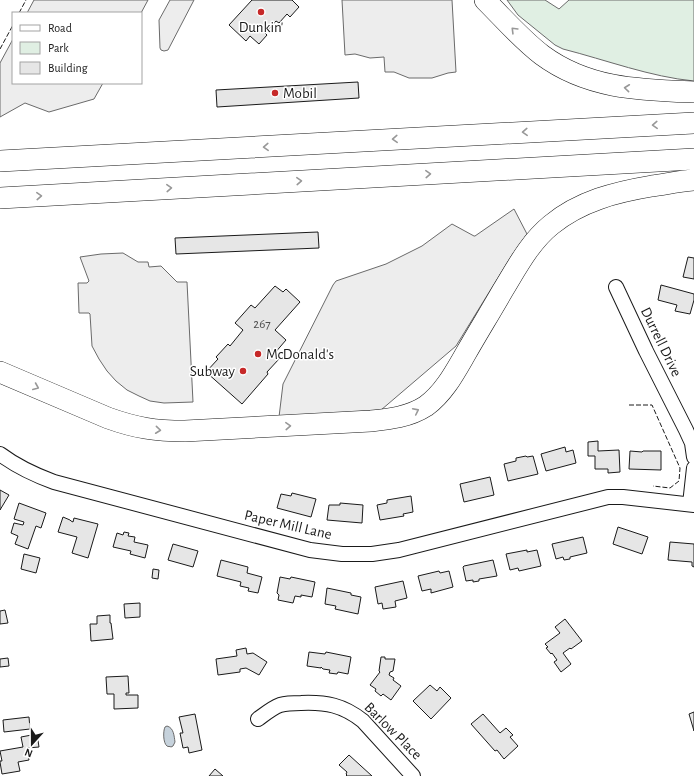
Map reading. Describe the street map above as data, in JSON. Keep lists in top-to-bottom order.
{
  "streets": {
    "street": ["Durrell Drive", "Paper Mill Lane", "Barlow Place"]
  },
  "places": [
    "Dunkin'",
    "Mobil",
    "McDonald's",
    "Subway"
  ],
  "house_numbers": ["267"],
  "legend": ["Road", "Park", "Building"],
  "north": "bottom"
}
